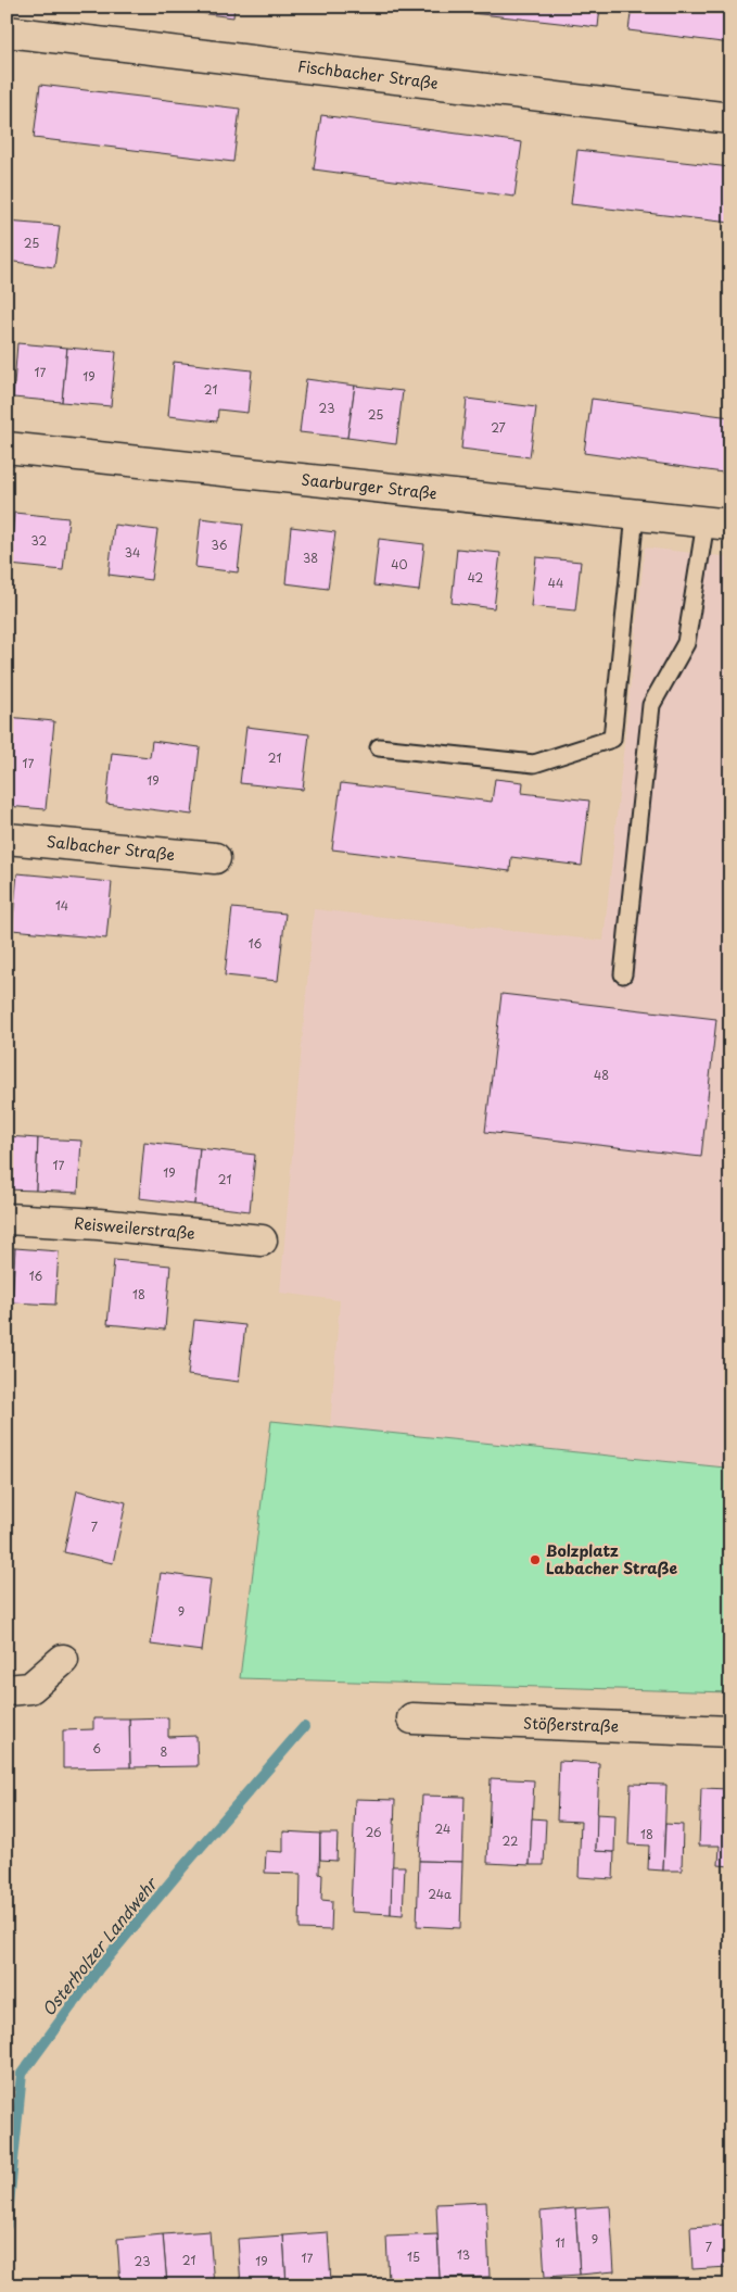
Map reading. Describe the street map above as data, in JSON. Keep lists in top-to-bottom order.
{
  "streets": {
    "street": [
      "Fischbacher Straße",
      "Saarburger Straße",
      "Salbacher Straße",
      "Reisweilerstraße",
      "Stößerstraße"
    ]
  },
  "water": ["Osterholzer Landwehr"],
  "places": ["Bolzplatz Labacher Straße"],
  "house_numbers": [
    "25",
    "17",
    "19",
    "21",
    "23",
    "25",
    "27",
    "32",
    "36",
    "34",
    "38",
    "40",
    "42",
    "44",
    "21",
    "17",
    "19",
    "14",
    "16",
    "48",
    "17",
    "19",
    "21",
    "16",
    "18",
    "7",
    "9",
    "6",
    "8",
    "24",
    "26",
    "18",
    "22",
    "24a",
    "9",
    "11",
    "7",
    "13",
    "15",
    "17",
    "21",
    "23",
    "19"
  ]
}
